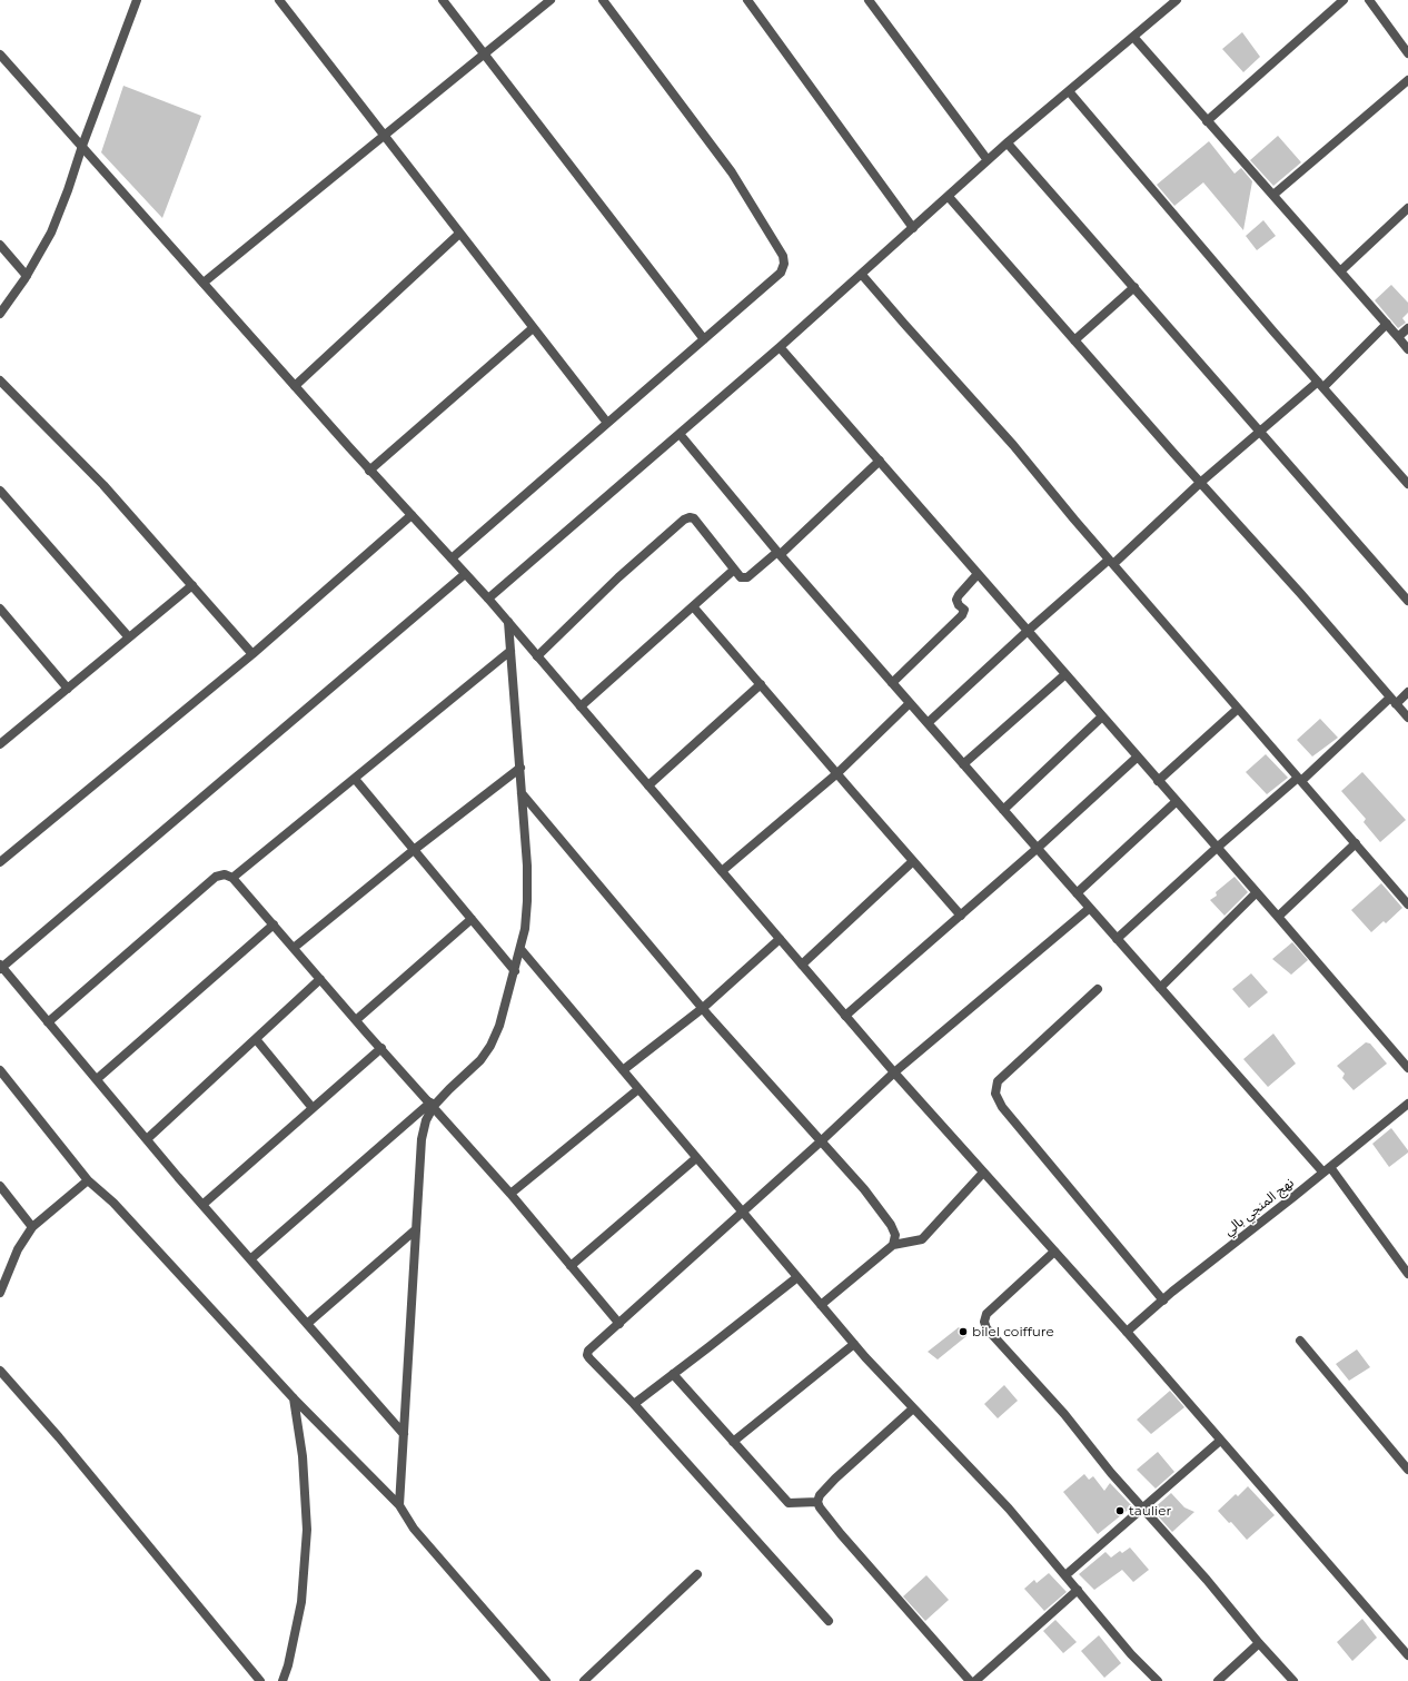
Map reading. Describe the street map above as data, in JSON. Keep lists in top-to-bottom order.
{
  "streets": {
    "street": ["نهج المنجي بالي"]
  },
  "places": ["bilel coiffure", "taulier"]
}
